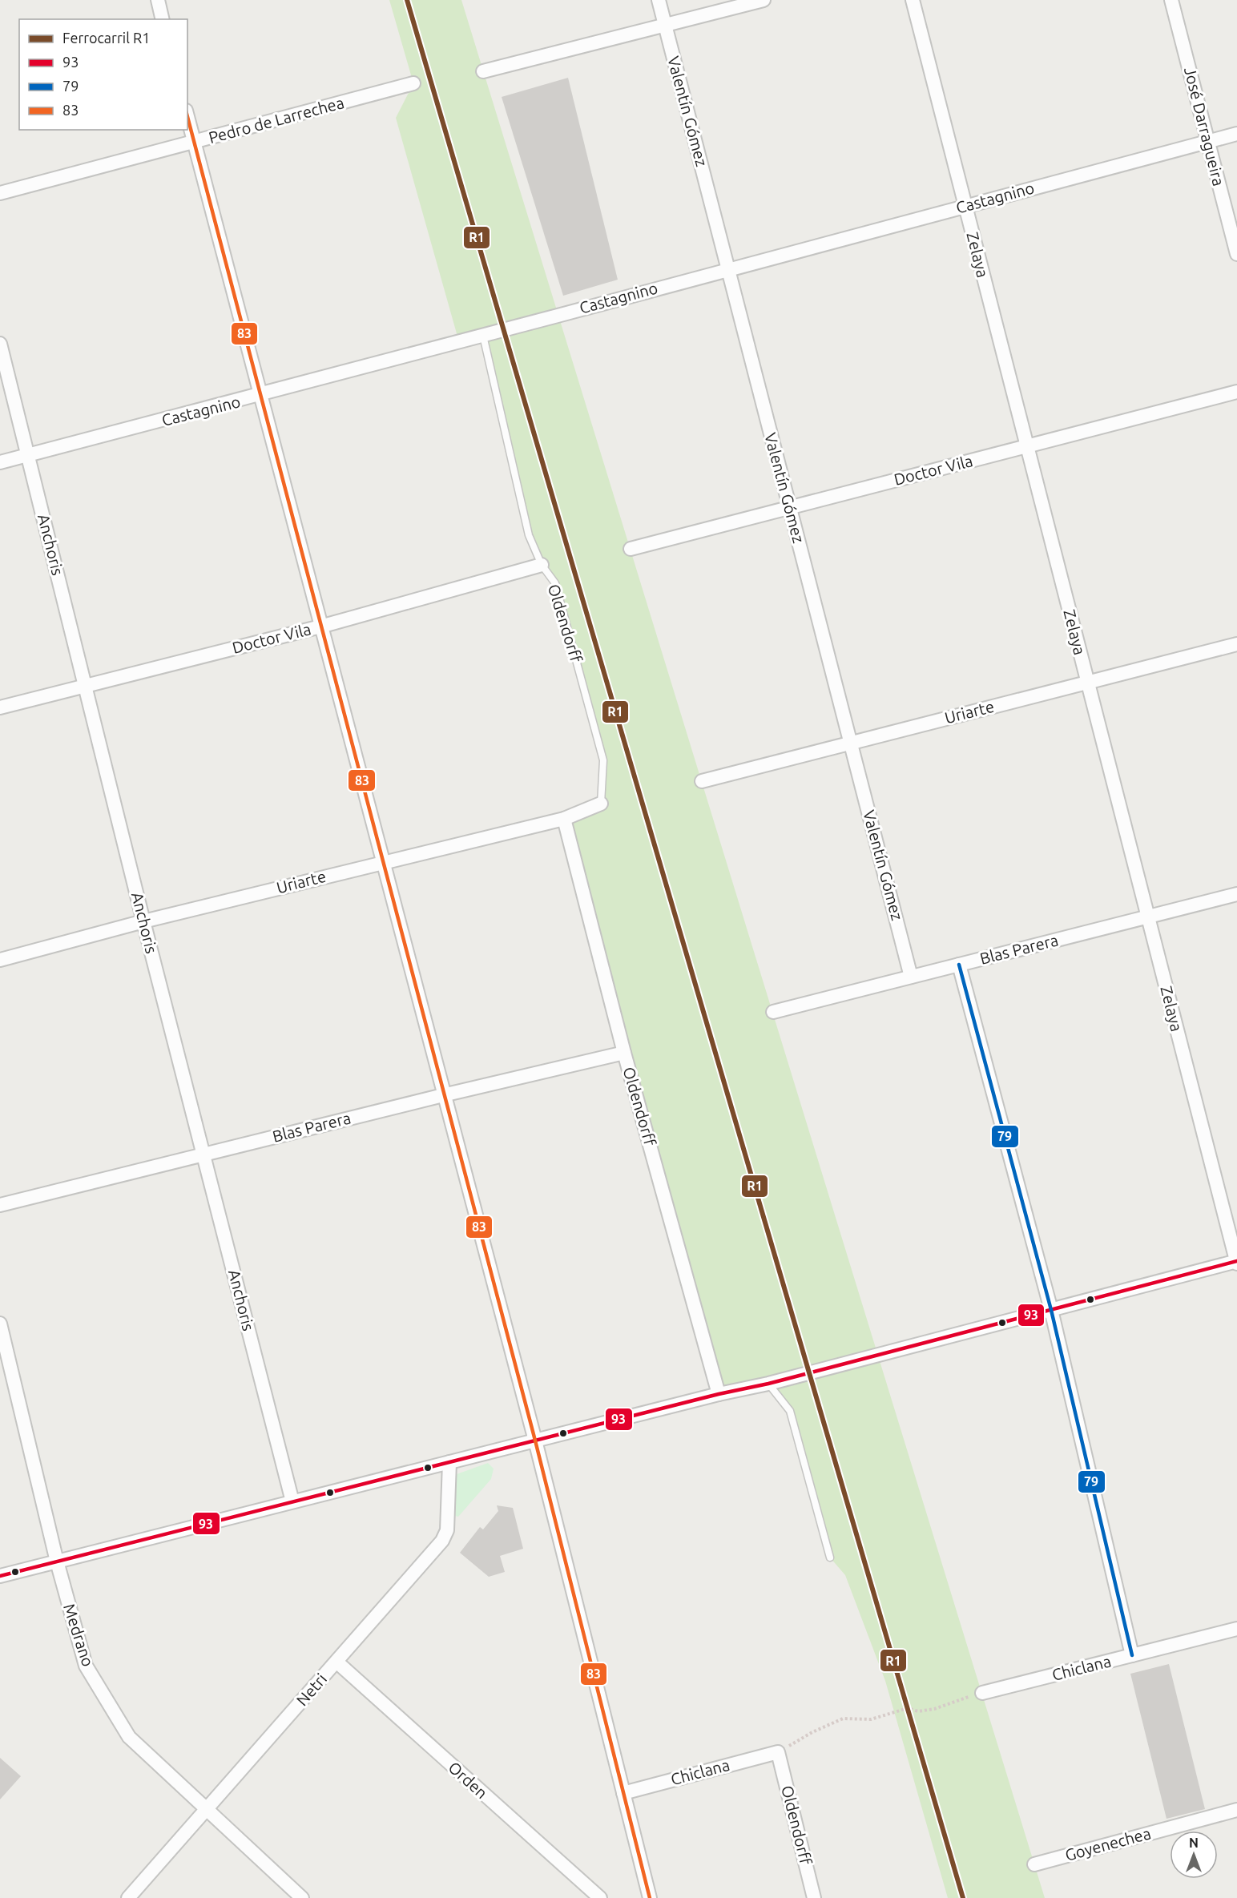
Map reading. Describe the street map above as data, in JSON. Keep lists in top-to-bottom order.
{
  "streets": {
    "street": [
      "Valentín Gómez",
      "Pedro de Larrechea",
      "José Darragueira",
      "Castagnino",
      "Zelaya",
      "Doctor Vila",
      "Anchoris",
      "Oldendorff",
      "Uriarte",
      "Blas Parera",
      "Medrano",
      "Chiclana",
      "Netri",
      "Orden",
      "Goyenechea"
    ]
  },
  "crossings": [
    ["Valentín Gómez", "Castagnino"],
    ["Valentín Gómez", "Doctor Vila"],
    ["Valentín Gómez", "Uriarte"],
    ["Valentín Gómez", "Blas Parera"],
    ["José Darragueira", "Castagnino"],
    ["Castagnino", "Zelaya"],
    ["Castagnino", "Anchoris"],
    ["Castagnino", "Oldendorff"],
    ["Zelaya", "Doctor Vila"],
    ["Zelaya", "Uriarte"],
    ["Zelaya", "Blas Parera"],
    ["Doctor Vila", "Anchoris"],
    ["Doctor Vila", "Oldendorff"],
    ["Anchoris", "Uriarte"],
    ["Anchoris", "Blas Parera"],
    ["Oldendorff", "Uriarte"],
    ["Oldendorff", "Blas Parera"],
    ["Oldendorff", "Chiclana"],
    ["Medrano", "Netri"],
    ["Netri", "Orden"]
  ],
  "lines": [
    "rail line R1",
    "transit line 83",
    "transit line 79",
    "transit line 93"
  ],
  "legend": [
    "Ferrocarril R1",
    "93",
    "79",
    "83"
  ],
  "north": "top"
}
